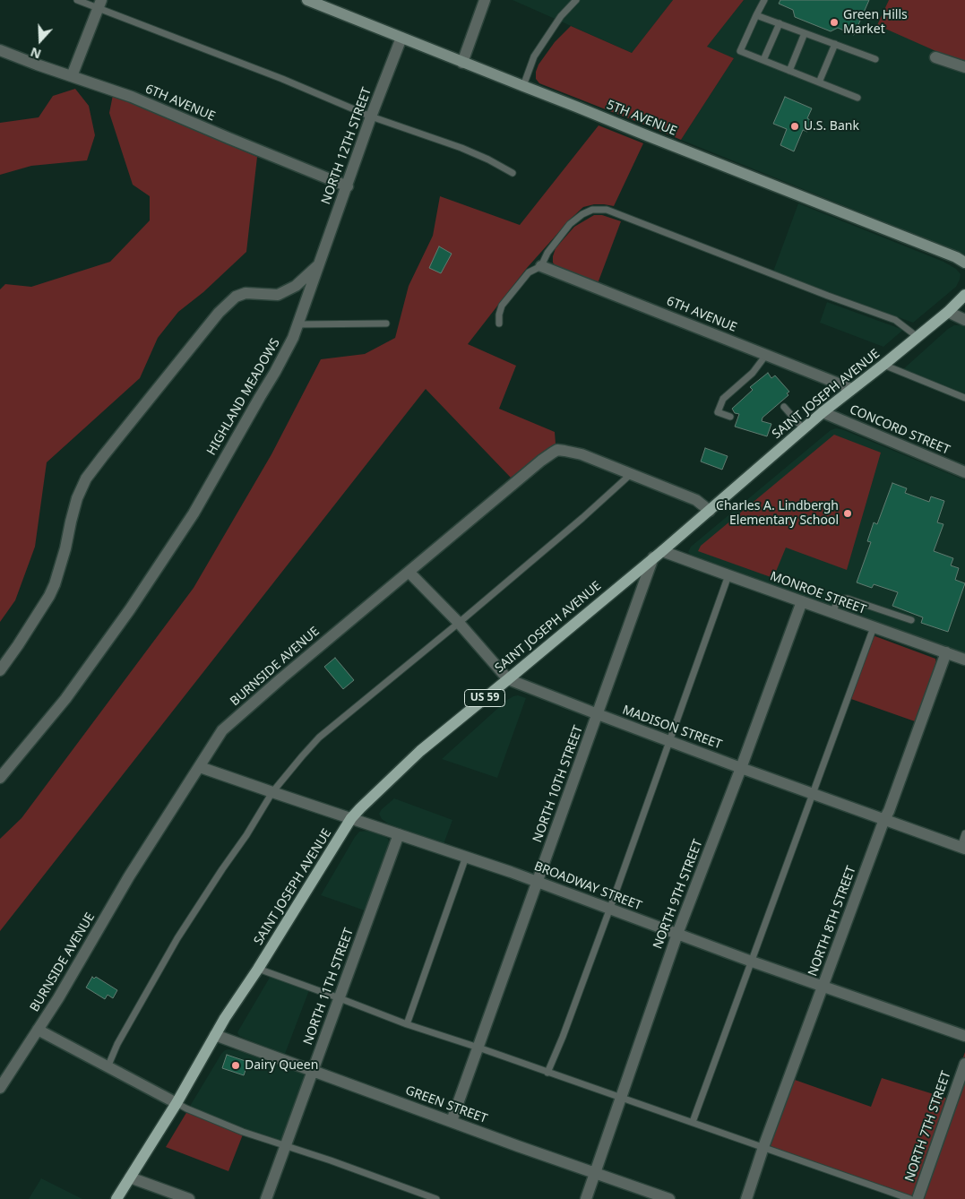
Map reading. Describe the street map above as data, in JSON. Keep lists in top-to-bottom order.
{
  "streets": {
    "main road": ["SAINT JOSEPH AVENUE", "US 59"],
    "street": [
      "6TH AVENUE",
      "5TH AVENUE",
      "NORTH 12TH STREET",
      "HIGHLAND MEADOWS",
      "CONCORD STREET",
      "MONROE STREET",
      "BURNSIDE AVENUE",
      "MADISON STREET",
      "NORTH 10TH STREET",
      "BROADWAY STREET",
      "NORTH 9TH STREET",
      "NORTH 8TH STREET",
      "NORTH 11TH STREET",
      "GREEN STREET",
      "NORTH 7TH STREET"
    ]
  },
  "crossings": [
    ["6TH AVENUE", "NORTH 12TH STREET"],
    ["6TH AVENUE", "SAINT JOSEPH AVENUE"],
    ["5TH AVENUE", "NORTH 12TH STREET"],
    ["NORTH 12TH STREET", "HIGHLAND MEADOWS"],
    ["SAINT JOSEPH AVENUE", "CONCORD STREET"],
    ["SAINT JOSEPH AVENUE", "MONROE STREET"],
    ["SAINT JOSEPH AVENUE", "BURNSIDE AVENUE"],
    ["SAINT JOSEPH AVENUE", "MADISON STREET"],
    ["SAINT JOSEPH AVENUE", "NORTH 10TH STREET"],
    ["SAINT JOSEPH AVENUE", "BROADWAY STREET"],
    ["SAINT JOSEPH AVENUE", "GREEN STREET"],
    ["MONROE STREET", "NORTH 10TH STREET"],
    ["MONROE STREET", "NORTH 9TH STREET"],
    ["MONROE STREET", "NORTH 8TH STREET"],
    ["BURNSIDE AVENUE", "MADISON STREET"],
    ["BURNSIDE AVENUE", "BROADWAY STREET"],
    ["MADISON STREET", "NORTH 10TH STREET"],
    ["MADISON STREET", "NORTH 9TH STREET"],
    ["MADISON STREET", "NORTH 8TH STREET"],
    ["NORTH 10TH STREET", "BROADWAY STREET"],
    ["NORTH 10TH STREET", "GREEN STREET"],
    ["BROADWAY STREET", "NORTH 9TH STREET"],
    ["BROADWAY STREET", "NORTH 8TH STREET"],
    ["BROADWAY STREET", "NORTH 11TH STREET"],
    ["NORTH 9TH STREET", "GREEN STREET"],
    ["NORTH 11TH STREET", "GREEN STREET"]
  ],
  "places": [
    "Green Hills Market",
    "U.S. Bank",
    "Charles A. Lindbergh Elementary School",
    "Dairy Queen"
  ],
  "north": "bottom"
}
